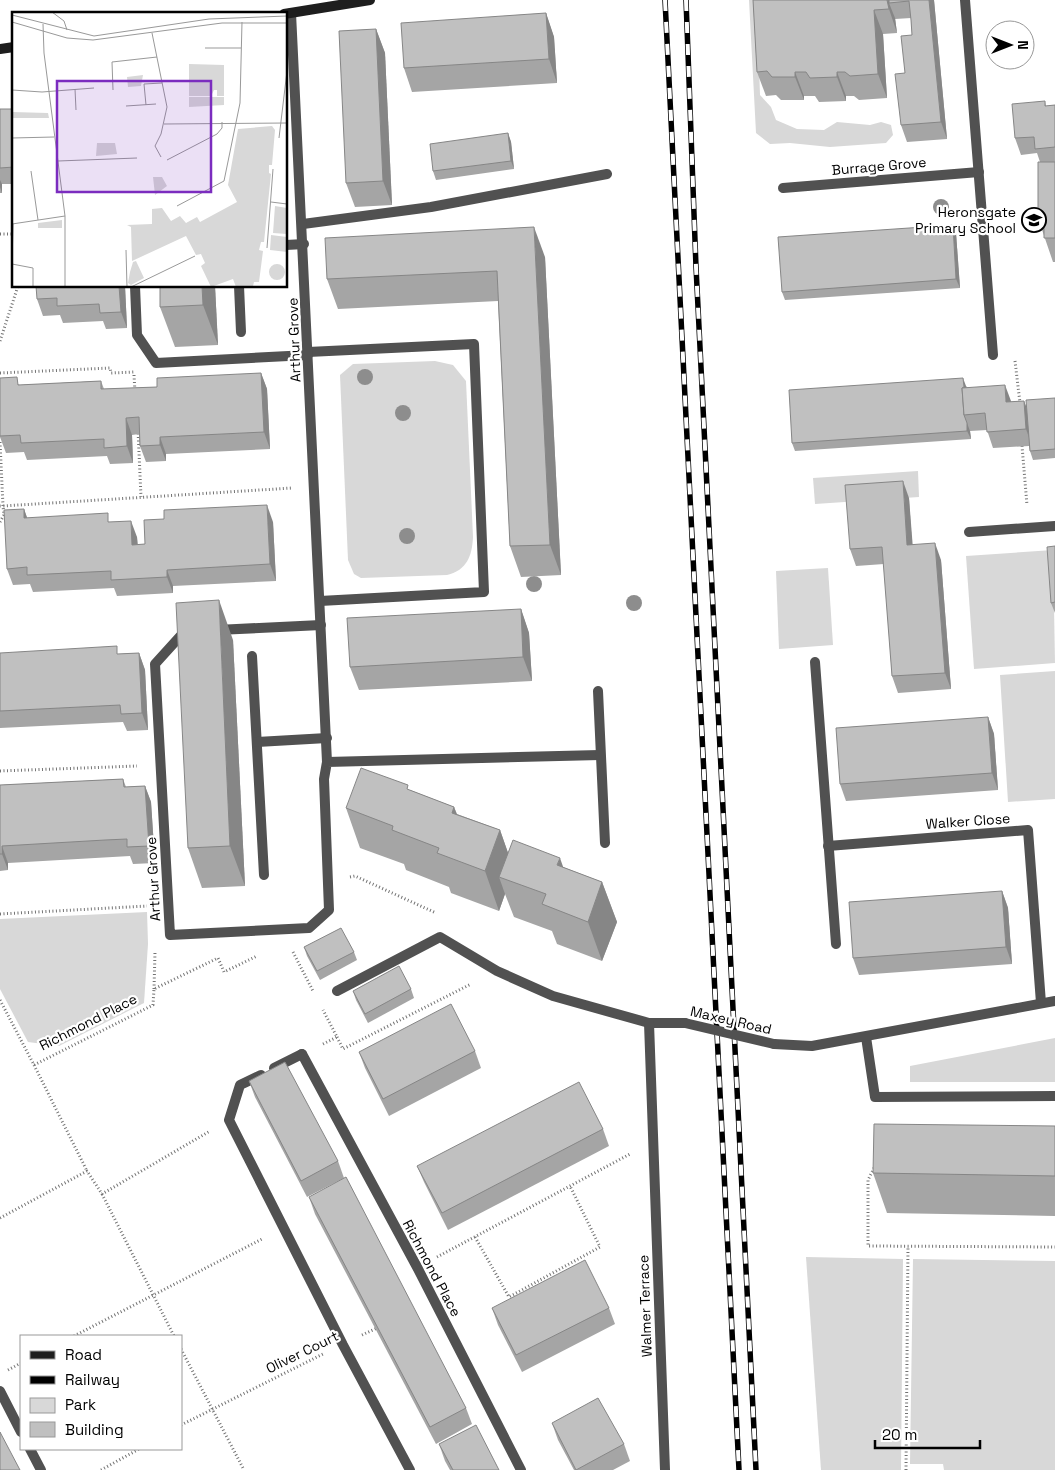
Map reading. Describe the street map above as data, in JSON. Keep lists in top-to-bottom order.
{
  "streets": {
    "street": [
      "Burrage Grove",
      "Arthur Grove",
      "Walker Close",
      "Maxey Road",
      "Richmond Place",
      "Walmer Terrace"
    ],
    "path": ["Oliver Court"]
  },
  "crossings": [
    ["Walker Close", "Maxey Road"],
    ["Maxey Road", "Walmer Terrace"]
  ],
  "places": {
    "school or university": ["Heronsgate Primary School"]
  },
  "legend": [
    "Road",
    "Railway",
    "Park",
    "Building"
  ],
  "scale_bar": "20 m",
  "north": "right"
}
